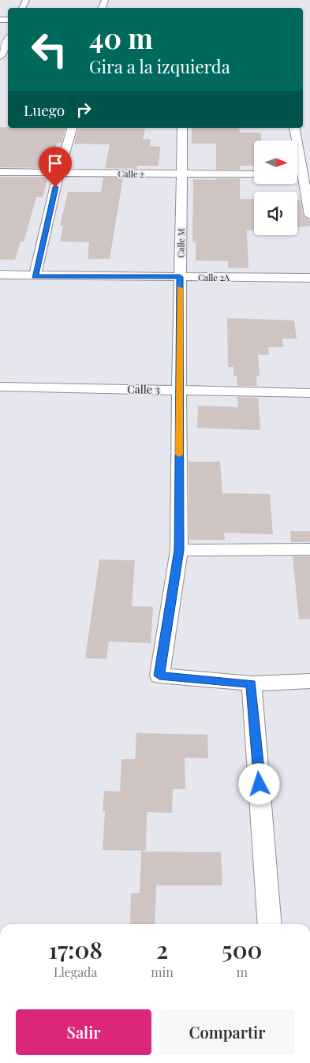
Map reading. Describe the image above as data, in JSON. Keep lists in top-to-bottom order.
{
  "streets": {
    "street": [
      "Calle 2",
      "Calle M",
      "Calle 2A",
      "Calle 3"
    ]
  },
  "crossings": [
    ["Calle 2", "Calle M"],
    ["Calle M", "Calle 2A"],
    ["Calle M", "Calle 3"]
  ],
  "north": "right",
  "page": {
    "turn": ["40 m", "Gira a la izquierda"],
    "then": "Luego",
    "eta": [
      "17:08",
      "Llegada",
      "2",
      "min",
      "500",
      "m"
    ],
    "buttons": ["Salir", "Compartir"]
  }
}
